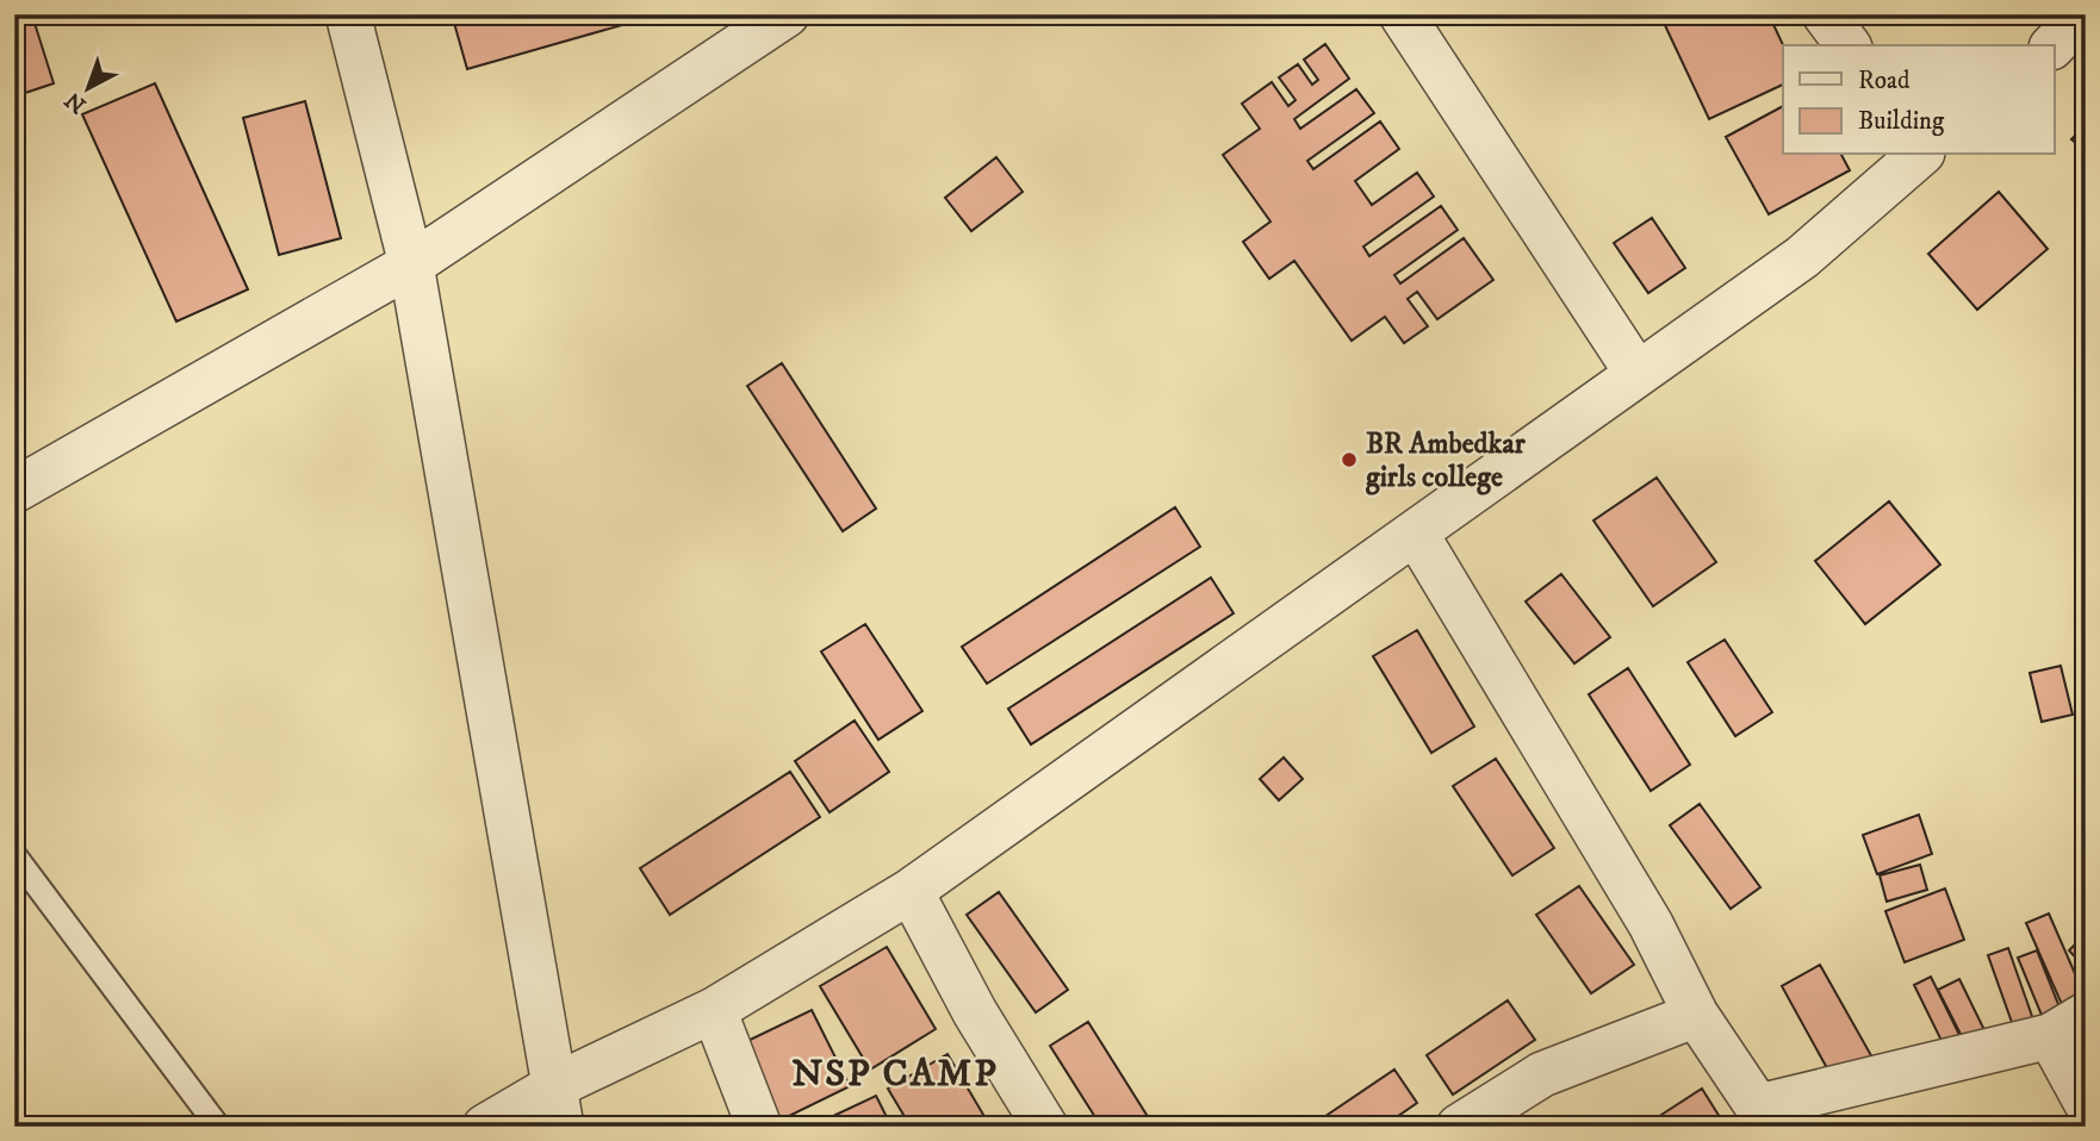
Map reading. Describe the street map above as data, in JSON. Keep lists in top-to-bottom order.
{
  "districts": ["NSP CAMP"],
  "places": ["BR Ambedkar girls college"],
  "legend": ["Road", "Building"],
  "north": "bottom left"
}
